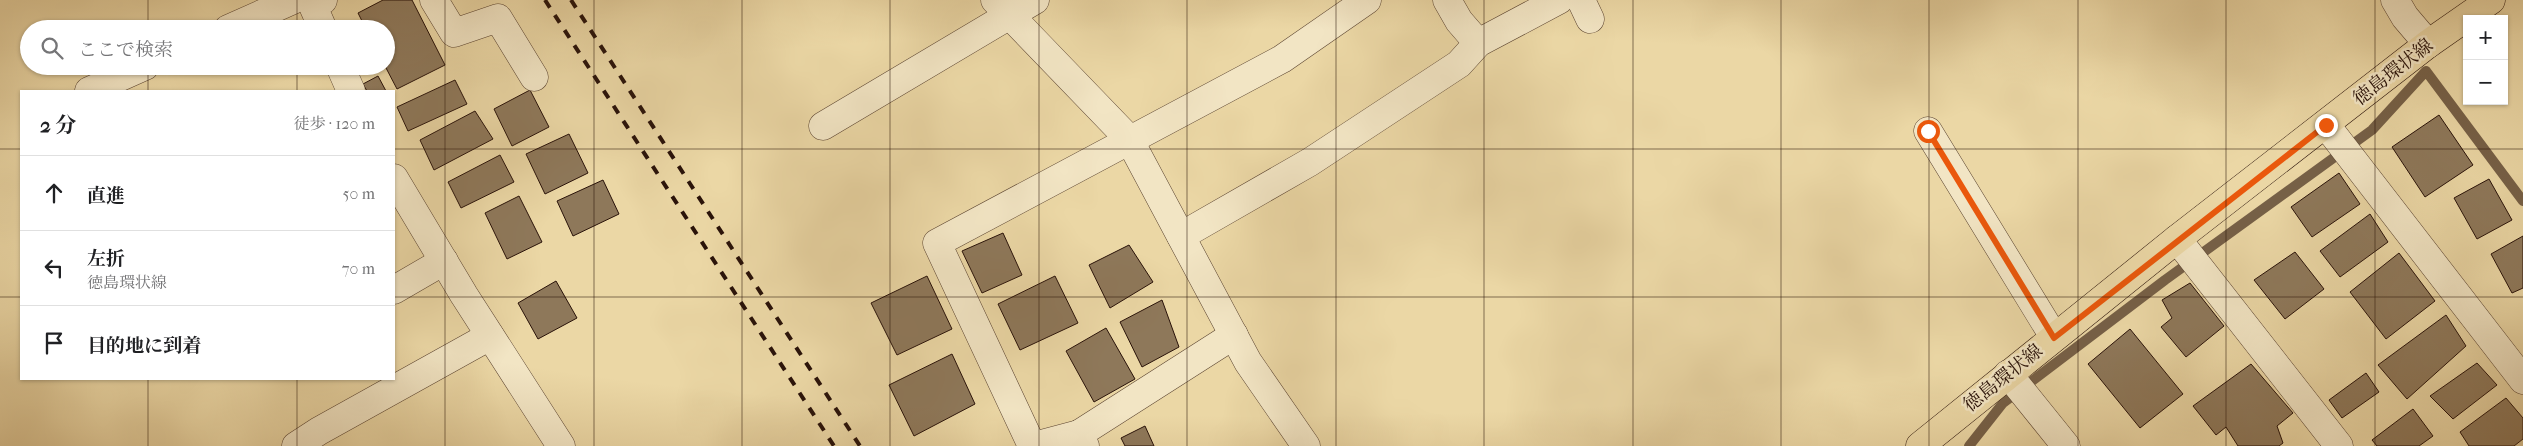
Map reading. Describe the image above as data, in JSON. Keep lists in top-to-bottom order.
{
  "streets": {
    "main road": ["徳島環状線"]
  },
  "page": {
    "map_buttons": ["+", "−"],
    "search": "ここで検索",
    "heading": ["2 分", "徒歩 · 120 m"],
    "list": [
      ["直進", "50 m"],
      ["左折", "徳島環状線", "70 m"],
      "目的地に到着"
    ]
  }
}
